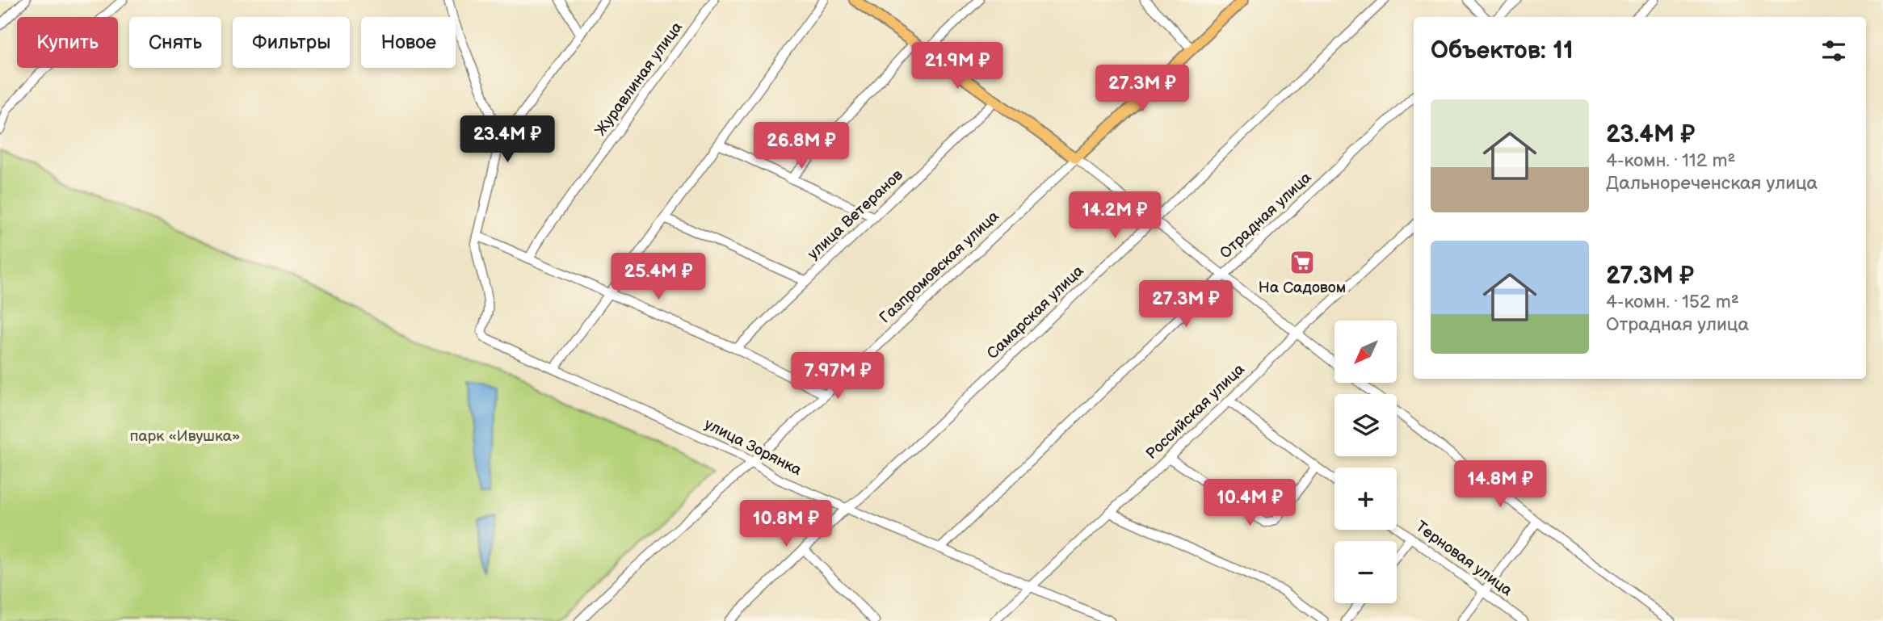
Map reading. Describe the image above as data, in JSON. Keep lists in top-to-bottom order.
{
  "streets": {
    "main road": ["Газпромовская улица"],
    "street": [
      "Журавлиная улица",
      "улица Ветеранов",
      "Отрадная улица",
      "Самарская улица",
      "Российская улица",
      "улица Зорянка",
      "Терновая улица"
    ]
  },
  "crossings": [
    ["Отрадная улица", "улица Зорянка"],
    ["Газпромовская улица", "улица Зорянка"],
    ["Самарская улица", "улица Зорянка"],
    ["Российская улица", "улица Зорянка"]
  ],
  "parks": ["парк «Ивушка»"],
  "places": {
    "supermarket": ["На Садовом"]
  },
  "north": "bottom left",
  "page": {
    "chip": [
      "Купить",
      "Снять",
      "Фильтры",
      "Новое"
    ],
    "heading": "Объектов: 11",
    "price": [
      "21.9M ₽",
      "27.3M ₽",
      "23.4M ₽",
      "26.8M ₽",
      "14.2M ₽",
      "25.4M ₽",
      "27.3M ₽",
      "7.97M ₽",
      "14.8M ₽",
      "10.4M ₽",
      "10.8M ₽"
    ],
    "list": [
      {
        "name": "23.4M ₽",
        "note": "4-комн. · 112 m² · Дальнореченская улица"
      },
      {
        "name": "27.3M ₽",
        "note": "4-комн. · 152 m² · Отрадная улица"
      }
    ],
    "map_buttons": ["+", "−"]
  }
}
